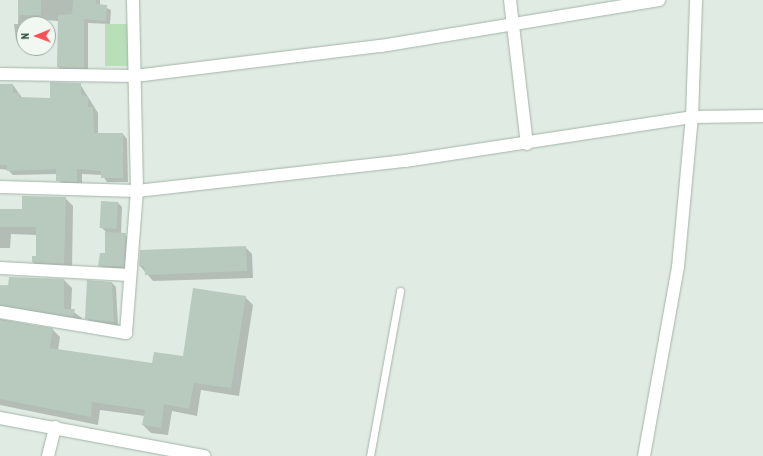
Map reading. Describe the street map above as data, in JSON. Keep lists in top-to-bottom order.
{
  "north": "left"
}
